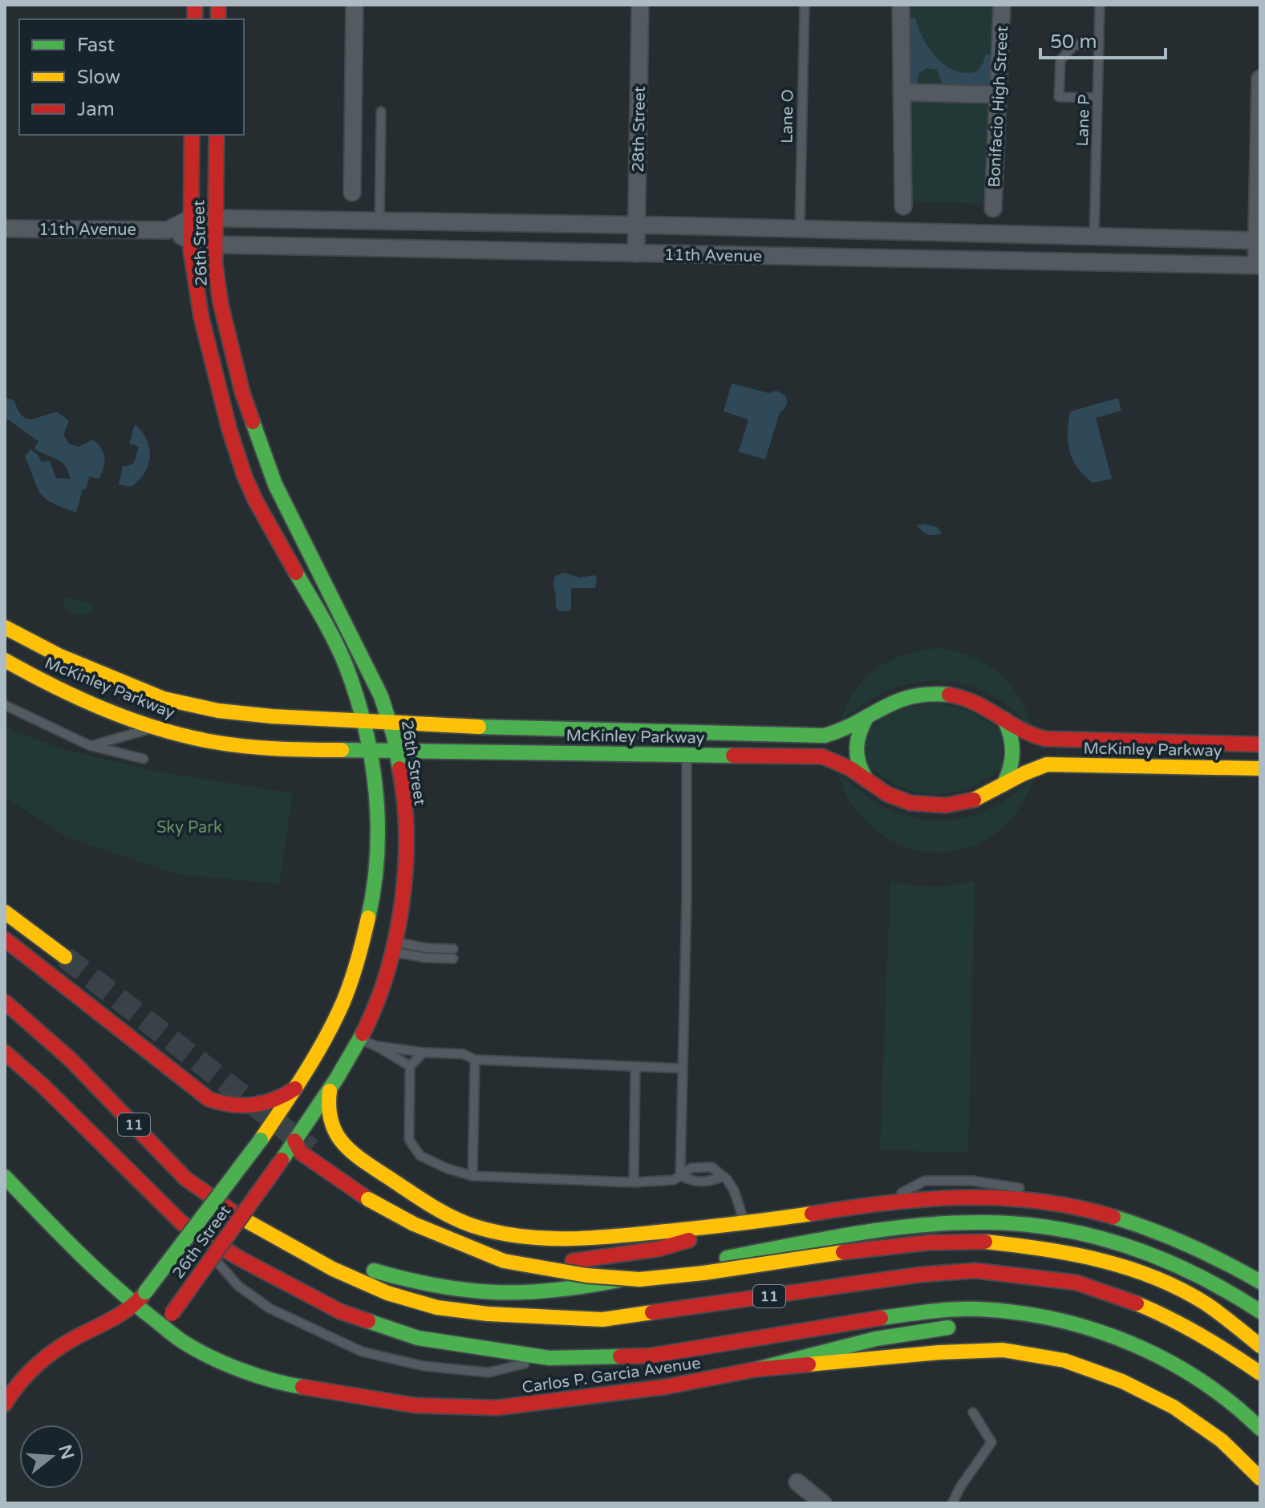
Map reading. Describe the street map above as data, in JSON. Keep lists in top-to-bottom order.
{
  "streets": {
    "main road": [
      "26th Street",
      "McKinley Parkway",
      "11",
      "Carlos P. Garcia Avenue"
    ],
    "street": ["Bonifacio High Street", "28th Street", "11th Avenue"],
    "lane": ["Lane O", "Lane P"]
  },
  "crossings": [
    ["Lane O", "11th Avenue"],
    ["Lane P", "11th Avenue"],
    ["28th Street", "11th Avenue"],
    ["11th Avenue", "26th Street"],
    ["26th Street", "McKinley Parkway"],
    ["26th Street", "Carlos P. Garcia Avenue"]
  ],
  "parks": ["Sky Park"],
  "legend": ["Fast", "Slow", "Jam"],
  "scale_bar": "50 m",
  "north": "right"
}
